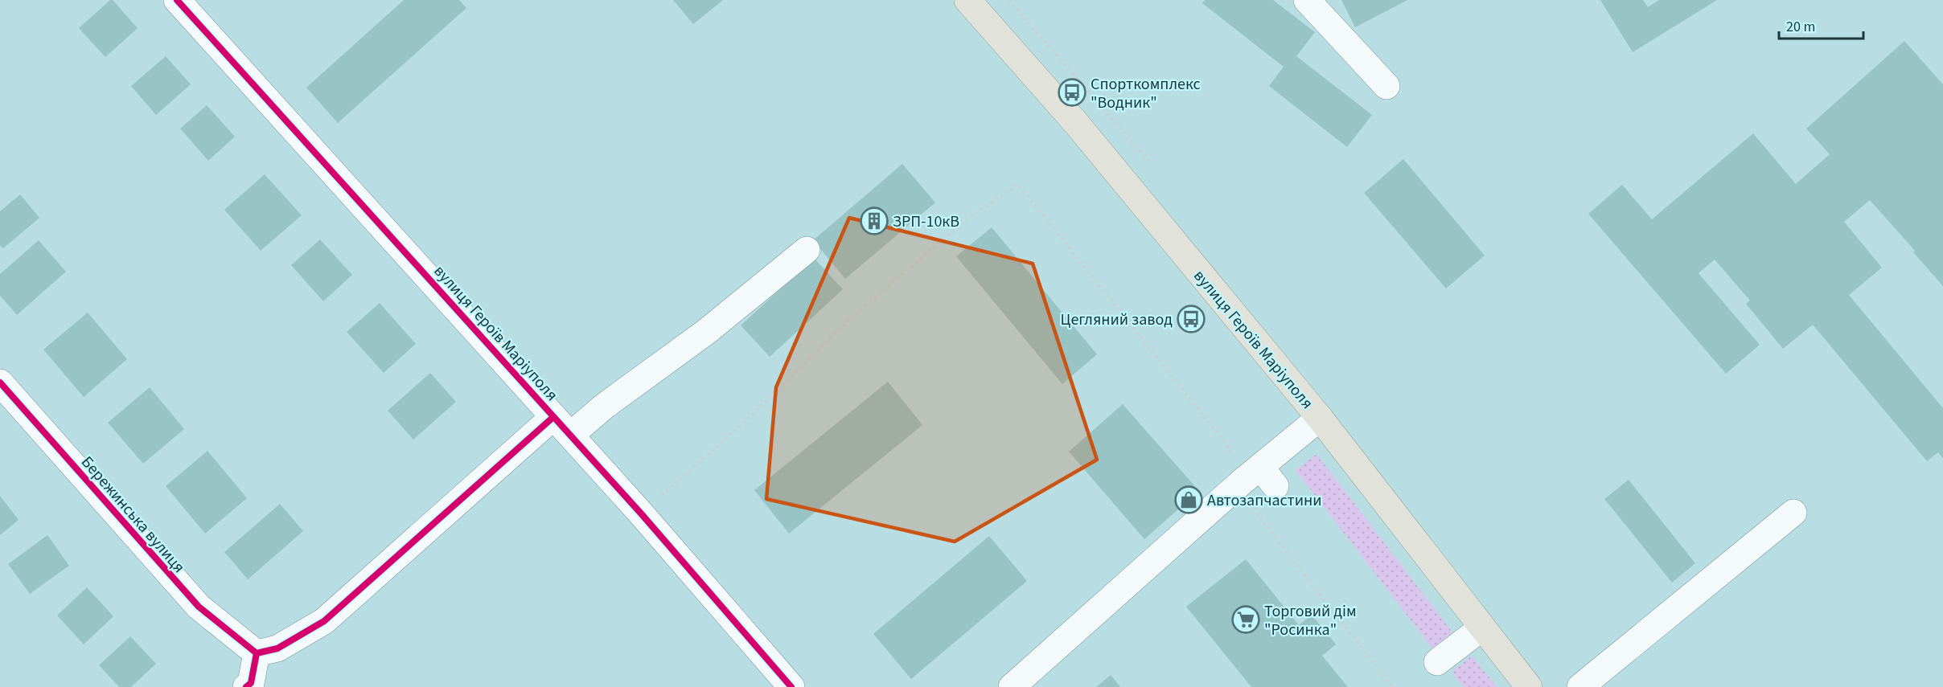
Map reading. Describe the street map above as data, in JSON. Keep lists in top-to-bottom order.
{
  "streets": {
    "main road": ["вулиця Героїв Маріуполя"],
    "street": ["Бережинська вулиця"]
  },
  "places": {
    "bus stop": ["Спорткомплекс \"Водник\"", "Цегляний завод"],
    "building": ["ЗРП-10кВ"],
    "shop": ["Автозапчастини"],
    "supermarket": ["Торговий дім \"Росинка\""]
  },
  "scale_bar": "20 m"
}
